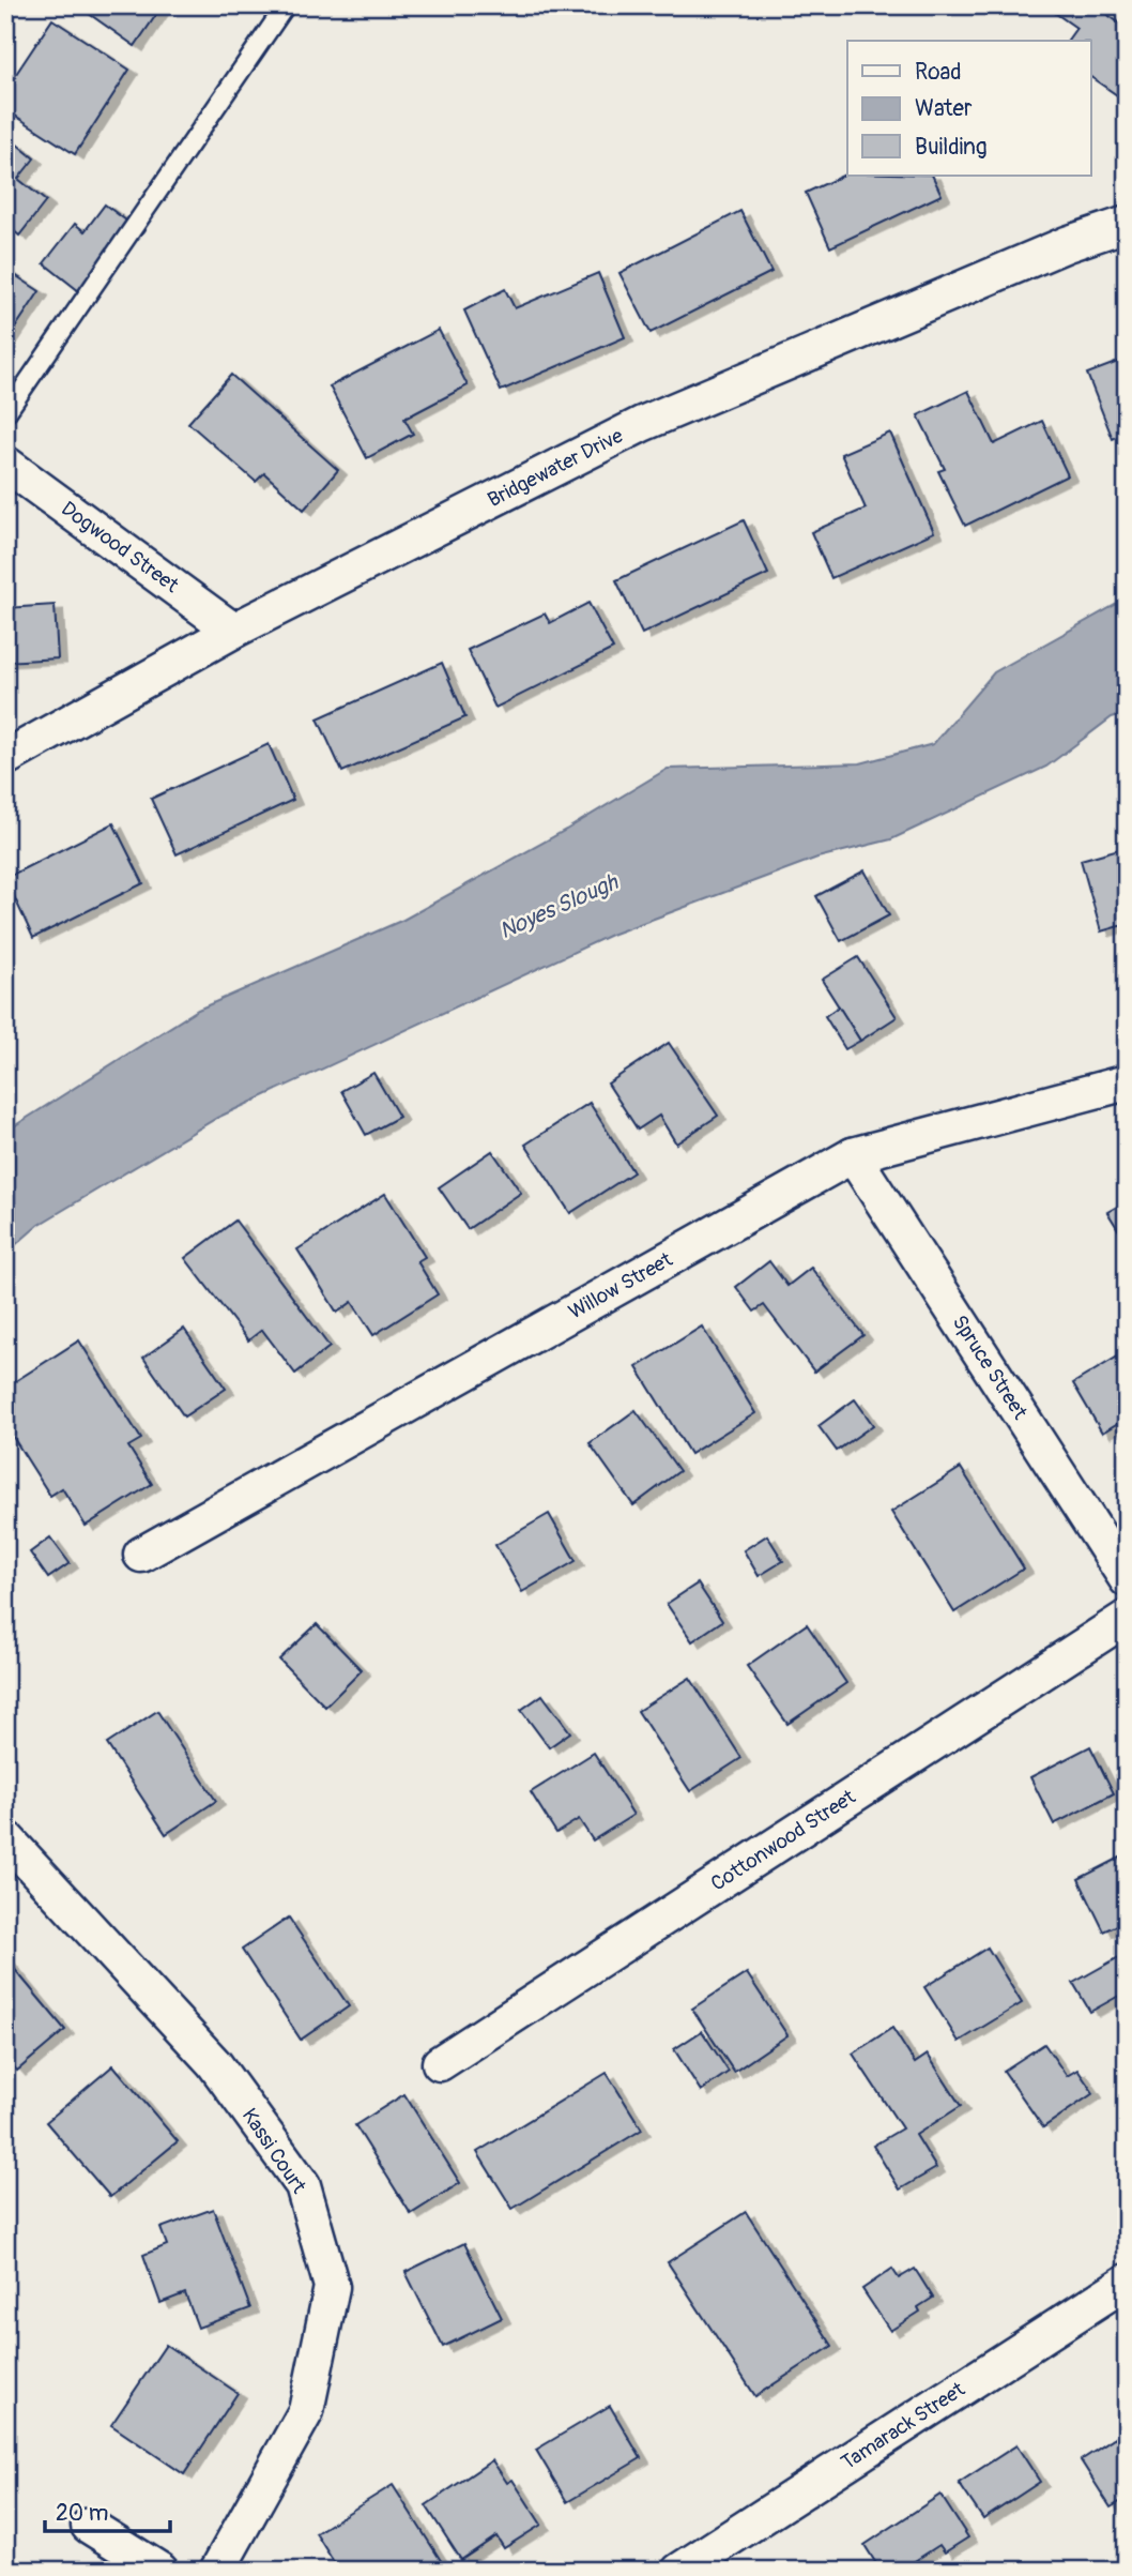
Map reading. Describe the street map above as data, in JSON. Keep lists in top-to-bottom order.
{
  "streets": {
    "street": [
      "Bridgewater Drive",
      "Dogwood Street",
      "Willow Street",
      "Spruce Street",
      "Cottonwood Street",
      "Kassi Court",
      "Tamarack Street"
    ]
  },
  "crossings": [
    ["Bridgewater Drive", "Dogwood Street"],
    ["Willow Street", "Spruce Street"]
  ],
  "water": ["Noyes Slough"],
  "legend": ["Road", "Water", "Building"],
  "scale_bar": "20 m"
}
